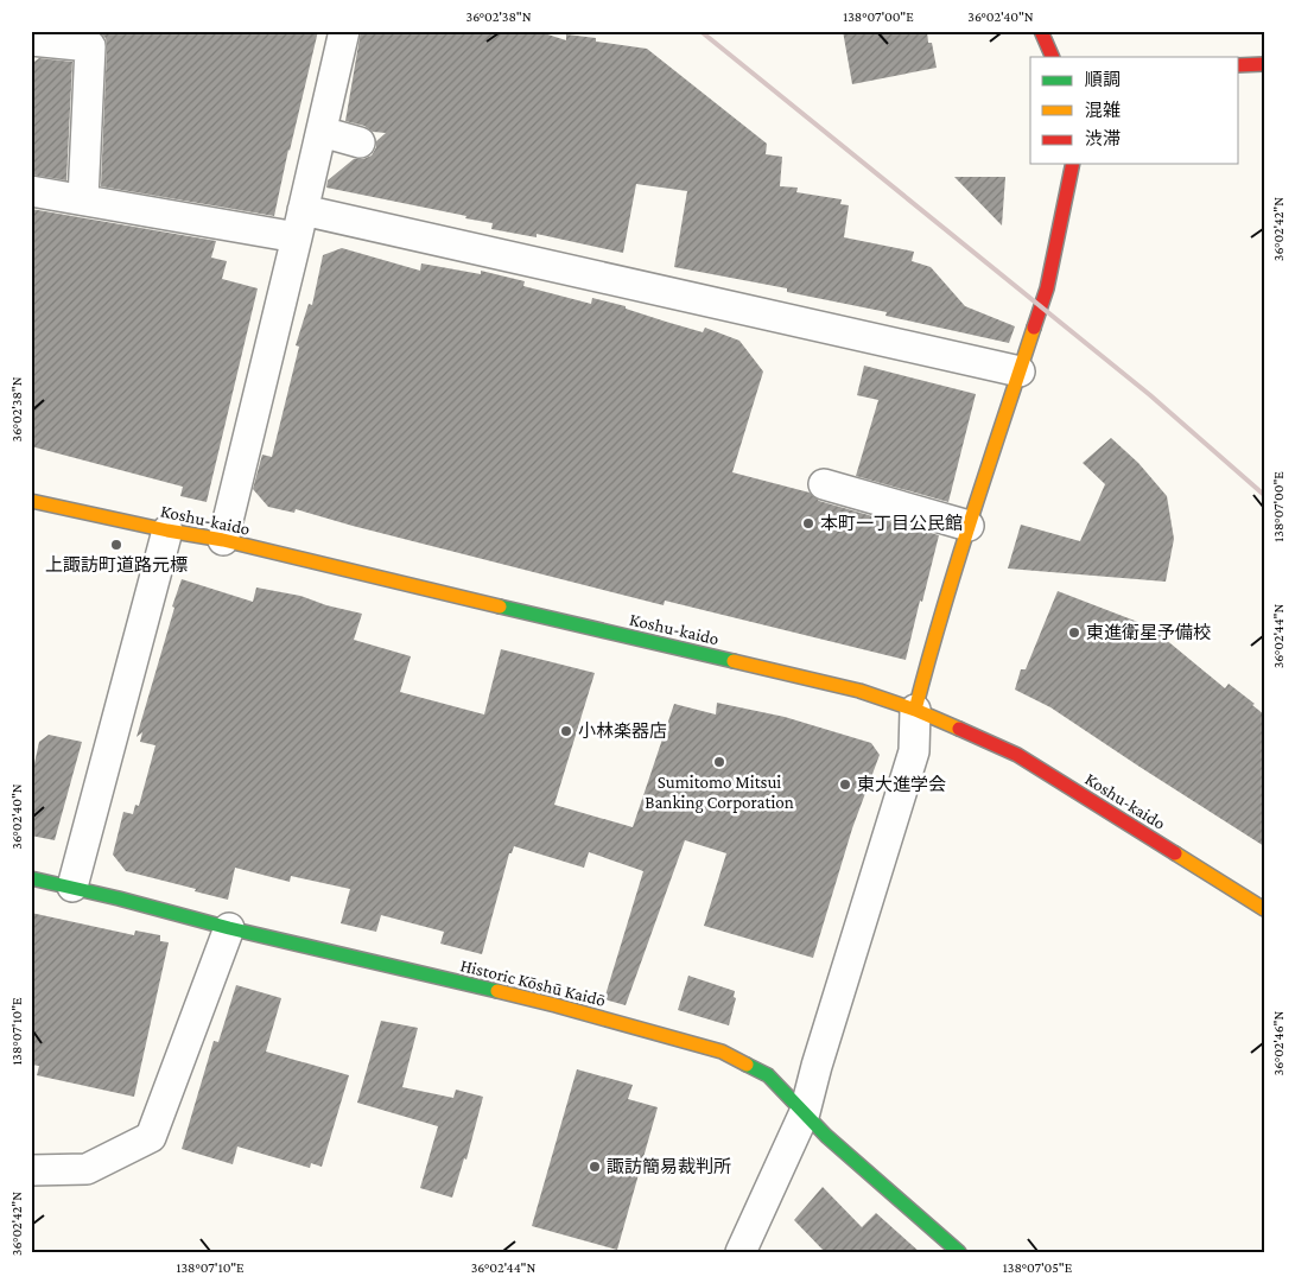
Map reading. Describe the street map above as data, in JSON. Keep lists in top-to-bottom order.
{
  "streets": {
    "main road": ["Koshu-kaido", "Historic Kōshū Kaidō"]
  },
  "places": [
    "本町一丁目公民館",
    "上諏訪町道路元標",
    "東進衛星予備校",
    "小林楽器店",
    "Sumitomo Mitsui Banking Corporation",
    "東大進学会",
    "諏訪簡易裁判所"
  ],
  "legend": ["順調", "混雑", "渋滞"],
  "coordinates": [
    "36°02'38\"N",
    "138°07'00\"E",
    "36°02'40\"N",
    "36°02'42\"N",
    "36°02'44\"N",
    "138°07'10\"E",
    "36°02'46\"N",
    "138°07'05\"E"
  ]
}
